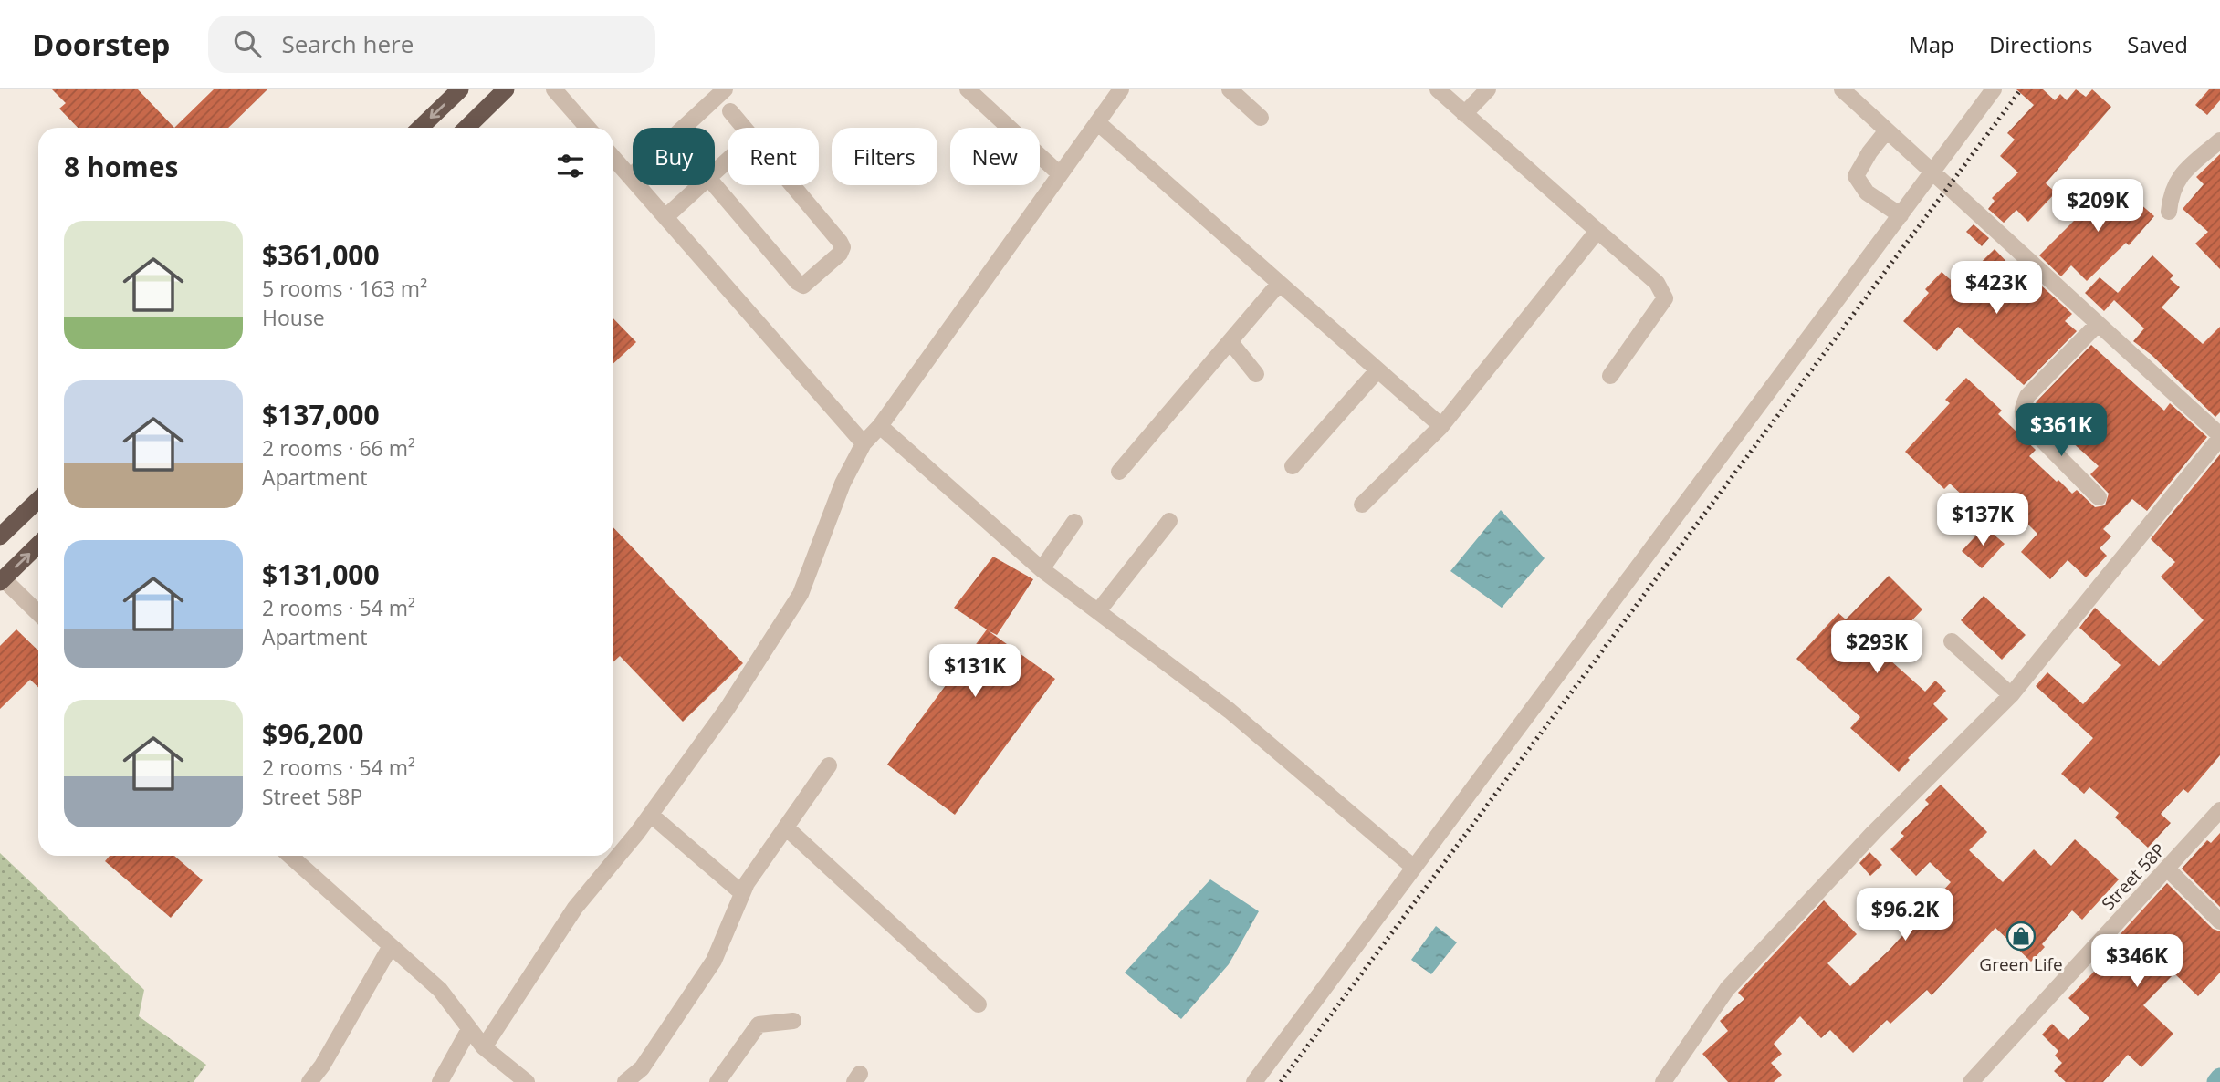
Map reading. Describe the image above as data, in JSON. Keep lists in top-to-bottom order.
{
  "streets": {
    "street": ["Street 58P"]
  },
  "places": {
    "shop": ["Green Life"]
  },
  "page": {
    "header": "Doorstep",
    "search": "Search here",
    "nav": ["Map", "Directions", "Saved"],
    "chip": [
      "Buy",
      "Rent",
      "Filters",
      "New"
    ],
    "heading": "8 homes",
    "price": [
      "$209K",
      "$423K",
      "$361K",
      "$137K",
      "$293K",
      "$131K",
      "$96.2K",
      "$346K"
    ],
    "list": [
      {
        "name": "$361,000",
        "note": "5 rooms · 163 m² · House"
      },
      {
        "name": "$137,000",
        "note": "2 rooms · 66 m² · Apartment"
      },
      {
        "name": "$131,000",
        "note": "2 rooms · 54 m² · Apartment"
      },
      {
        "name": "$96,200",
        "note": "2 rooms · 54 m² · Street 58P"
      }
    ]
  }
}
